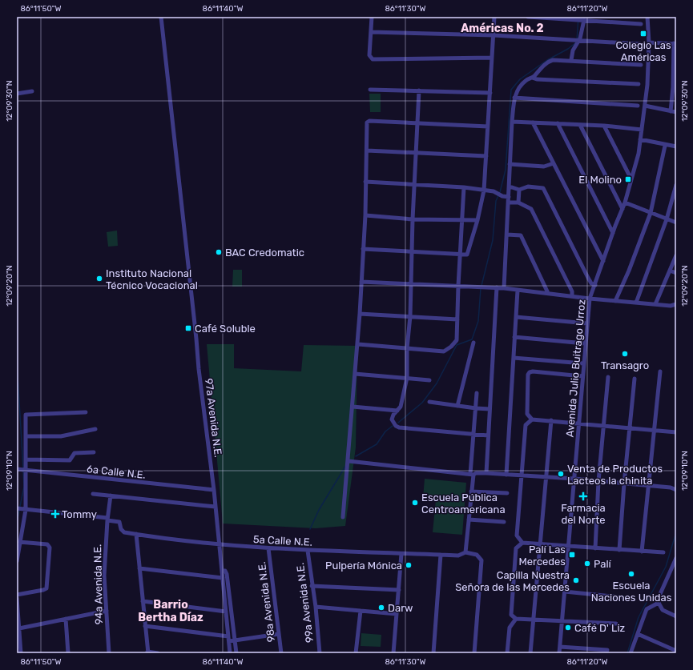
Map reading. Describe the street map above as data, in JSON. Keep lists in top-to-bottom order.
{
  "streets": {
    "street": [
      "Avenida Julio Buitrago Urroz",
      "97a Avenida N.E.",
      "6a Calle N.E.",
      "5a Calle N.E.",
      "94a Avenida N.E.",
      "98a Avenida N.E.",
      "99a Avenida N.E."
    ]
  },
  "crossings": [
    ["97a Avenida N.E.", "6a Calle N.E."],
    ["97a Avenida N.E.", "5a Calle N.E."],
    ["5a Calle N.E.", "94a Avenida N.E."],
    ["5a Calle N.E.", "98a Avenida N.E."],
    ["5a Calle N.E.", "99a Avenida N.E."]
  ],
  "districts": ["Américas No. 2", "Barrio Bertha Díaz"],
  "places": {
    "transit": [
      "Colegio Las Américas",
      "El Molino",
      "Café Soluble",
      "Palí Las Mercedes"
    ],
    "other": [
      "BAC Credomatic",
      "Instituto Nacional Técnico Vocacional",
      "Transagro",
      "Venta de Productos Lacteos la chinita",
      "Escuela Pública Centroamericana",
      "Palí",
      "Pulpería Mónica",
      "Escuela Naciones Unidas",
      "Capilla Nuestra Señora de las Mercedes",
      "Darw",
      "Café D' Liz"
    ],
    "health": ["Farmacia del Norte", "Tommy"]
  },
  "coordinates": [
    "86°11'50\"W",
    "86°11'40\"W",
    "86°11'30\"W",
    "86°11'20\"W",
    "12°09'30\"N",
    "12°09'20\"N",
    "12°09'10\"N"
  ]
}
